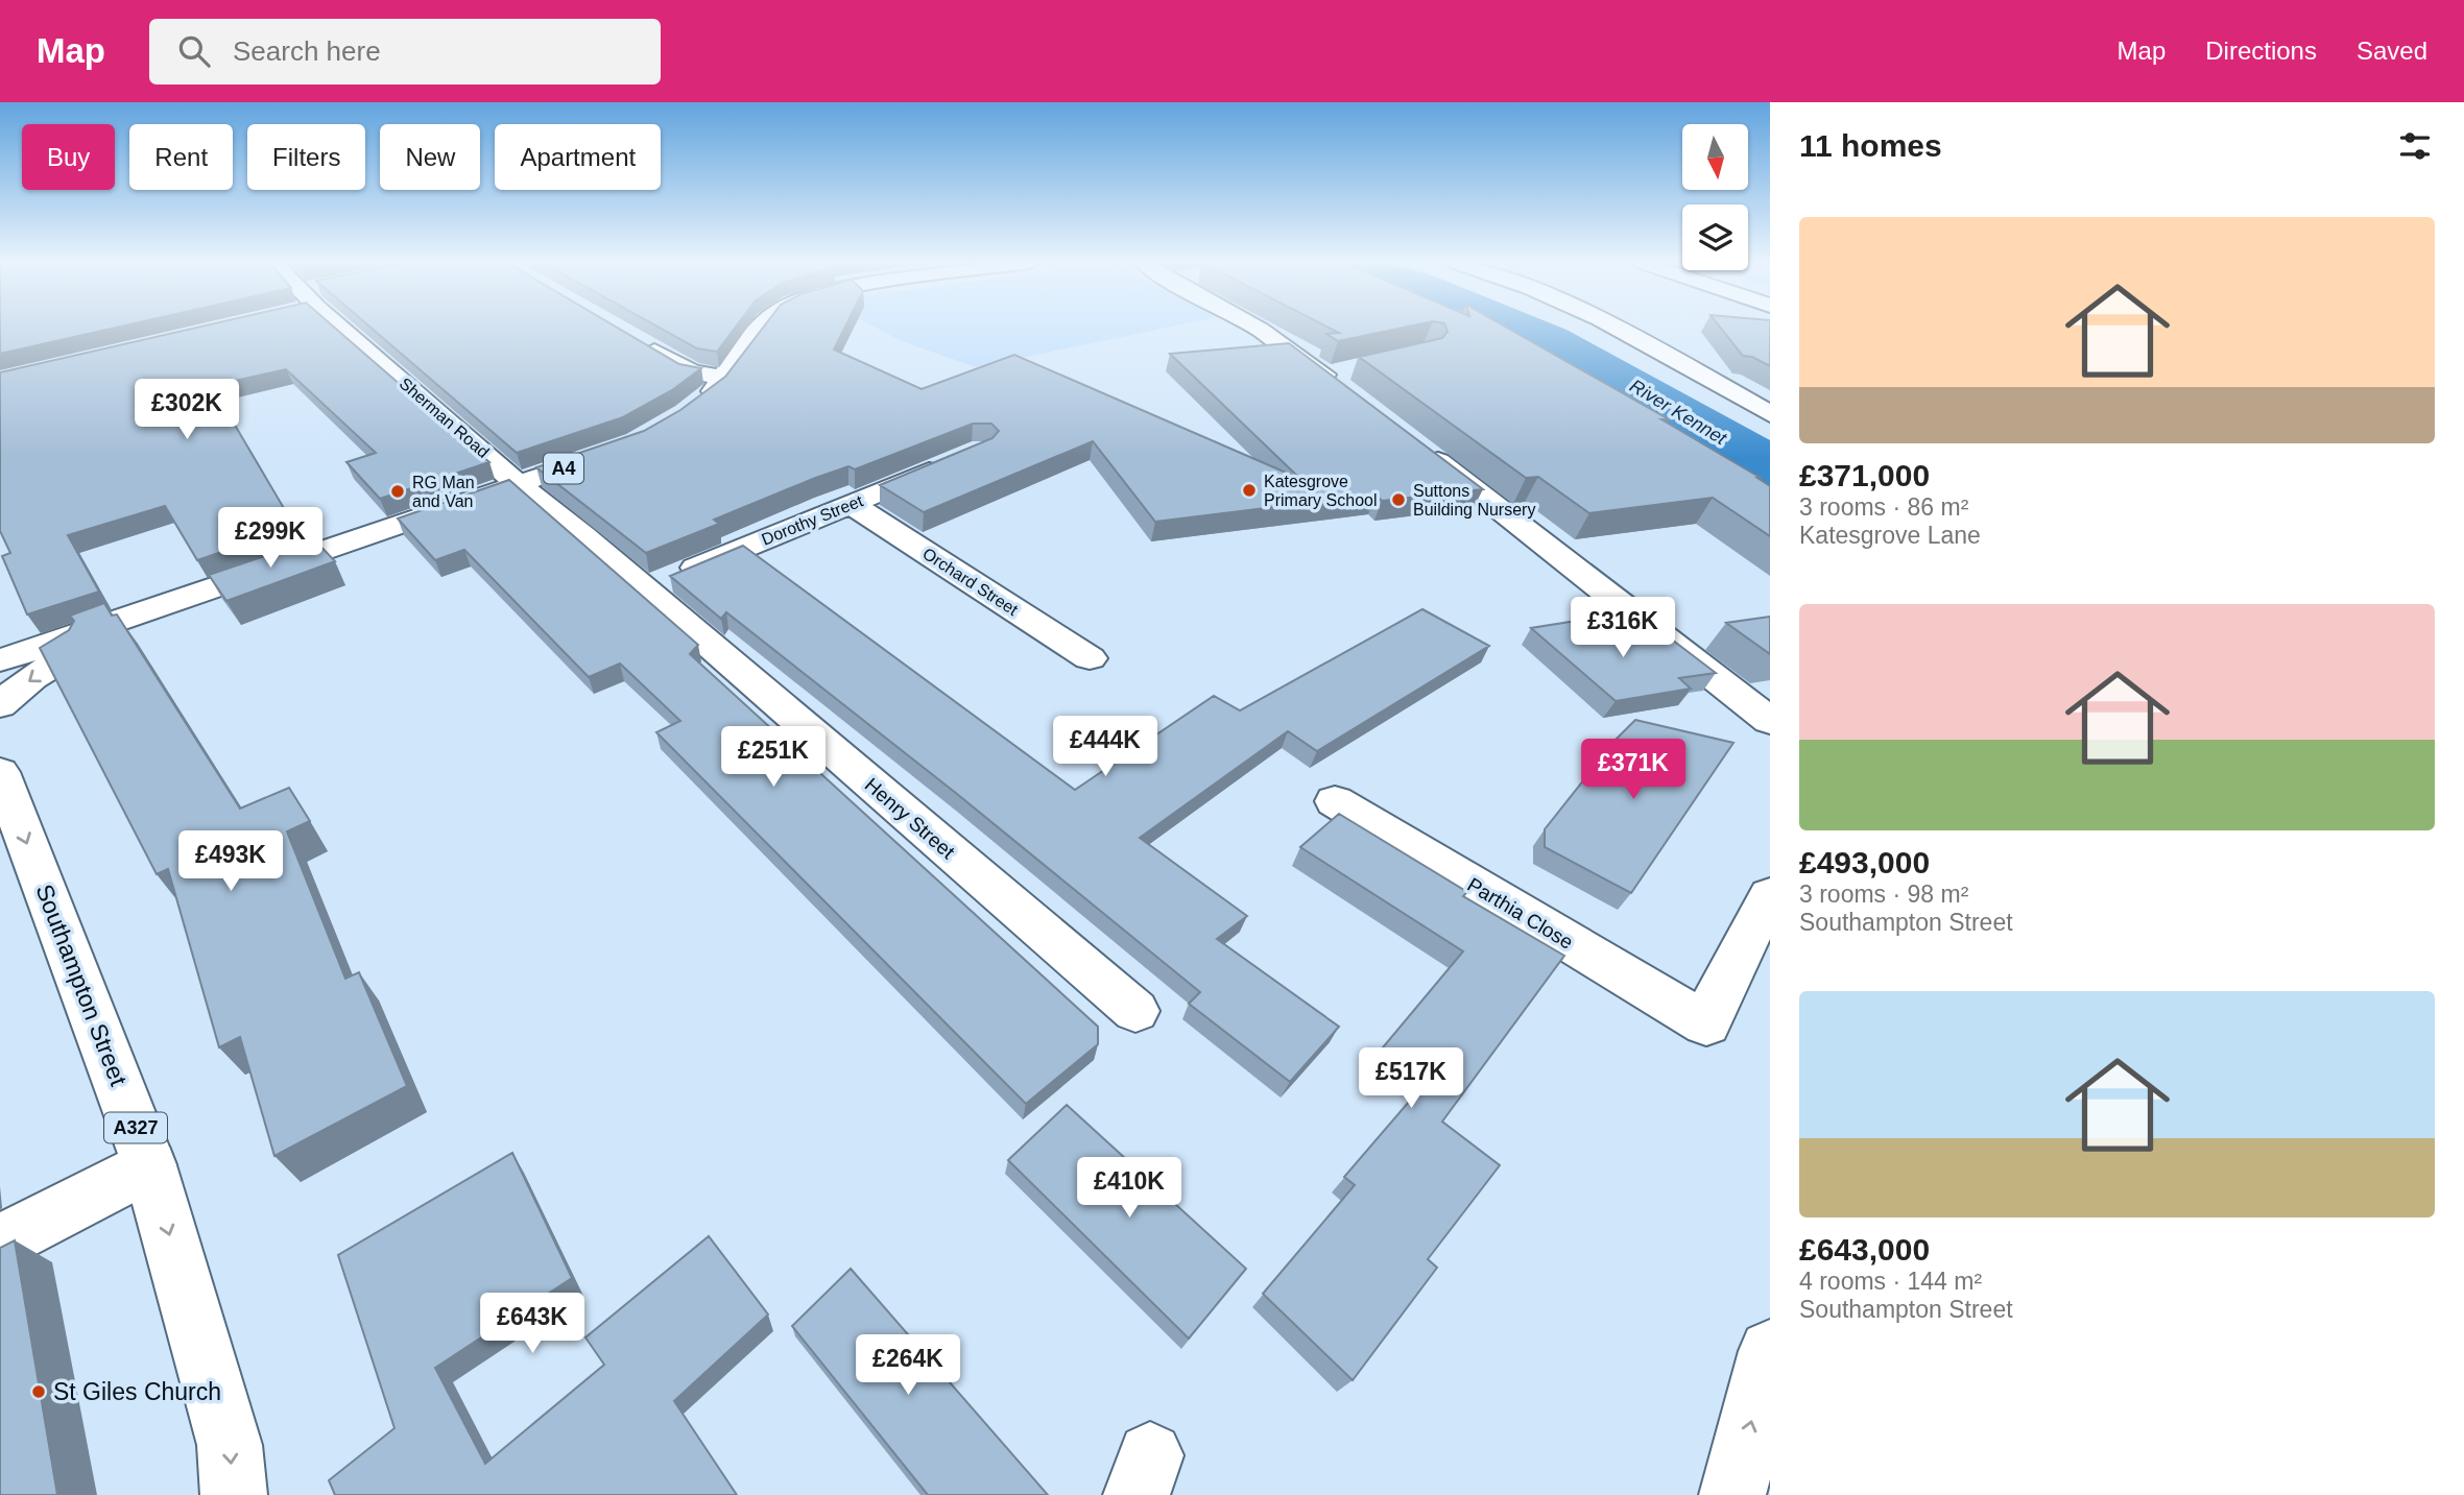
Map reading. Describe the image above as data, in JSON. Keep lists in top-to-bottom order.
{
  "streets": {
    "main road": [
      "Sherman Road",
      "A4",
      "Dorothy Street",
      "Orchard Street",
      "Henry Street",
      "Parthia Close",
      "Southampton Street",
      "A327"
    ]
  },
  "crossings": [
    ["Sherman Road", "A4"],
    ["Sherman Road", "Henry Street"],
    ["A4", "Henry Street"],
    ["Dorothy Street", "Orchard Street"],
    ["Dorothy Street", "Henry Street"]
  ],
  "one_way": ["Southampton Street"],
  "water": ["River Kennet"],
  "places": [
    "Katesgrove Primary School",
    "RG Man and Van",
    "Suttons Building Nursery",
    "St Giles Church"
  ],
  "north": "bottom",
  "page": {
    "header": "Map",
    "search": "Search here",
    "nav": ["Map", "Directions", "Saved"],
    "heading": "11 homes",
    "chip": [
      "Buy",
      "Rent",
      "Filters",
      "New",
      "Apartment"
    ],
    "list": [
      {
        "name": "£371,000",
        "note": "3 rooms · 86 m² · Katesgrove Lane"
      },
      {
        "name": "£493,000",
        "note": "3 rooms · 98 m² · Southampton Street"
      },
      {
        "name": "£643,000",
        "note": "4 rooms · 144 m² · Southampton Street"
      }
    ],
    "price": [
      "£302K",
      "£299K",
      "£316K",
      "£444K",
      "£251K",
      "£371K",
      "£493K",
      "£517K",
      "£410K",
      "£643K",
      "£264K"
    ]
  }
}
